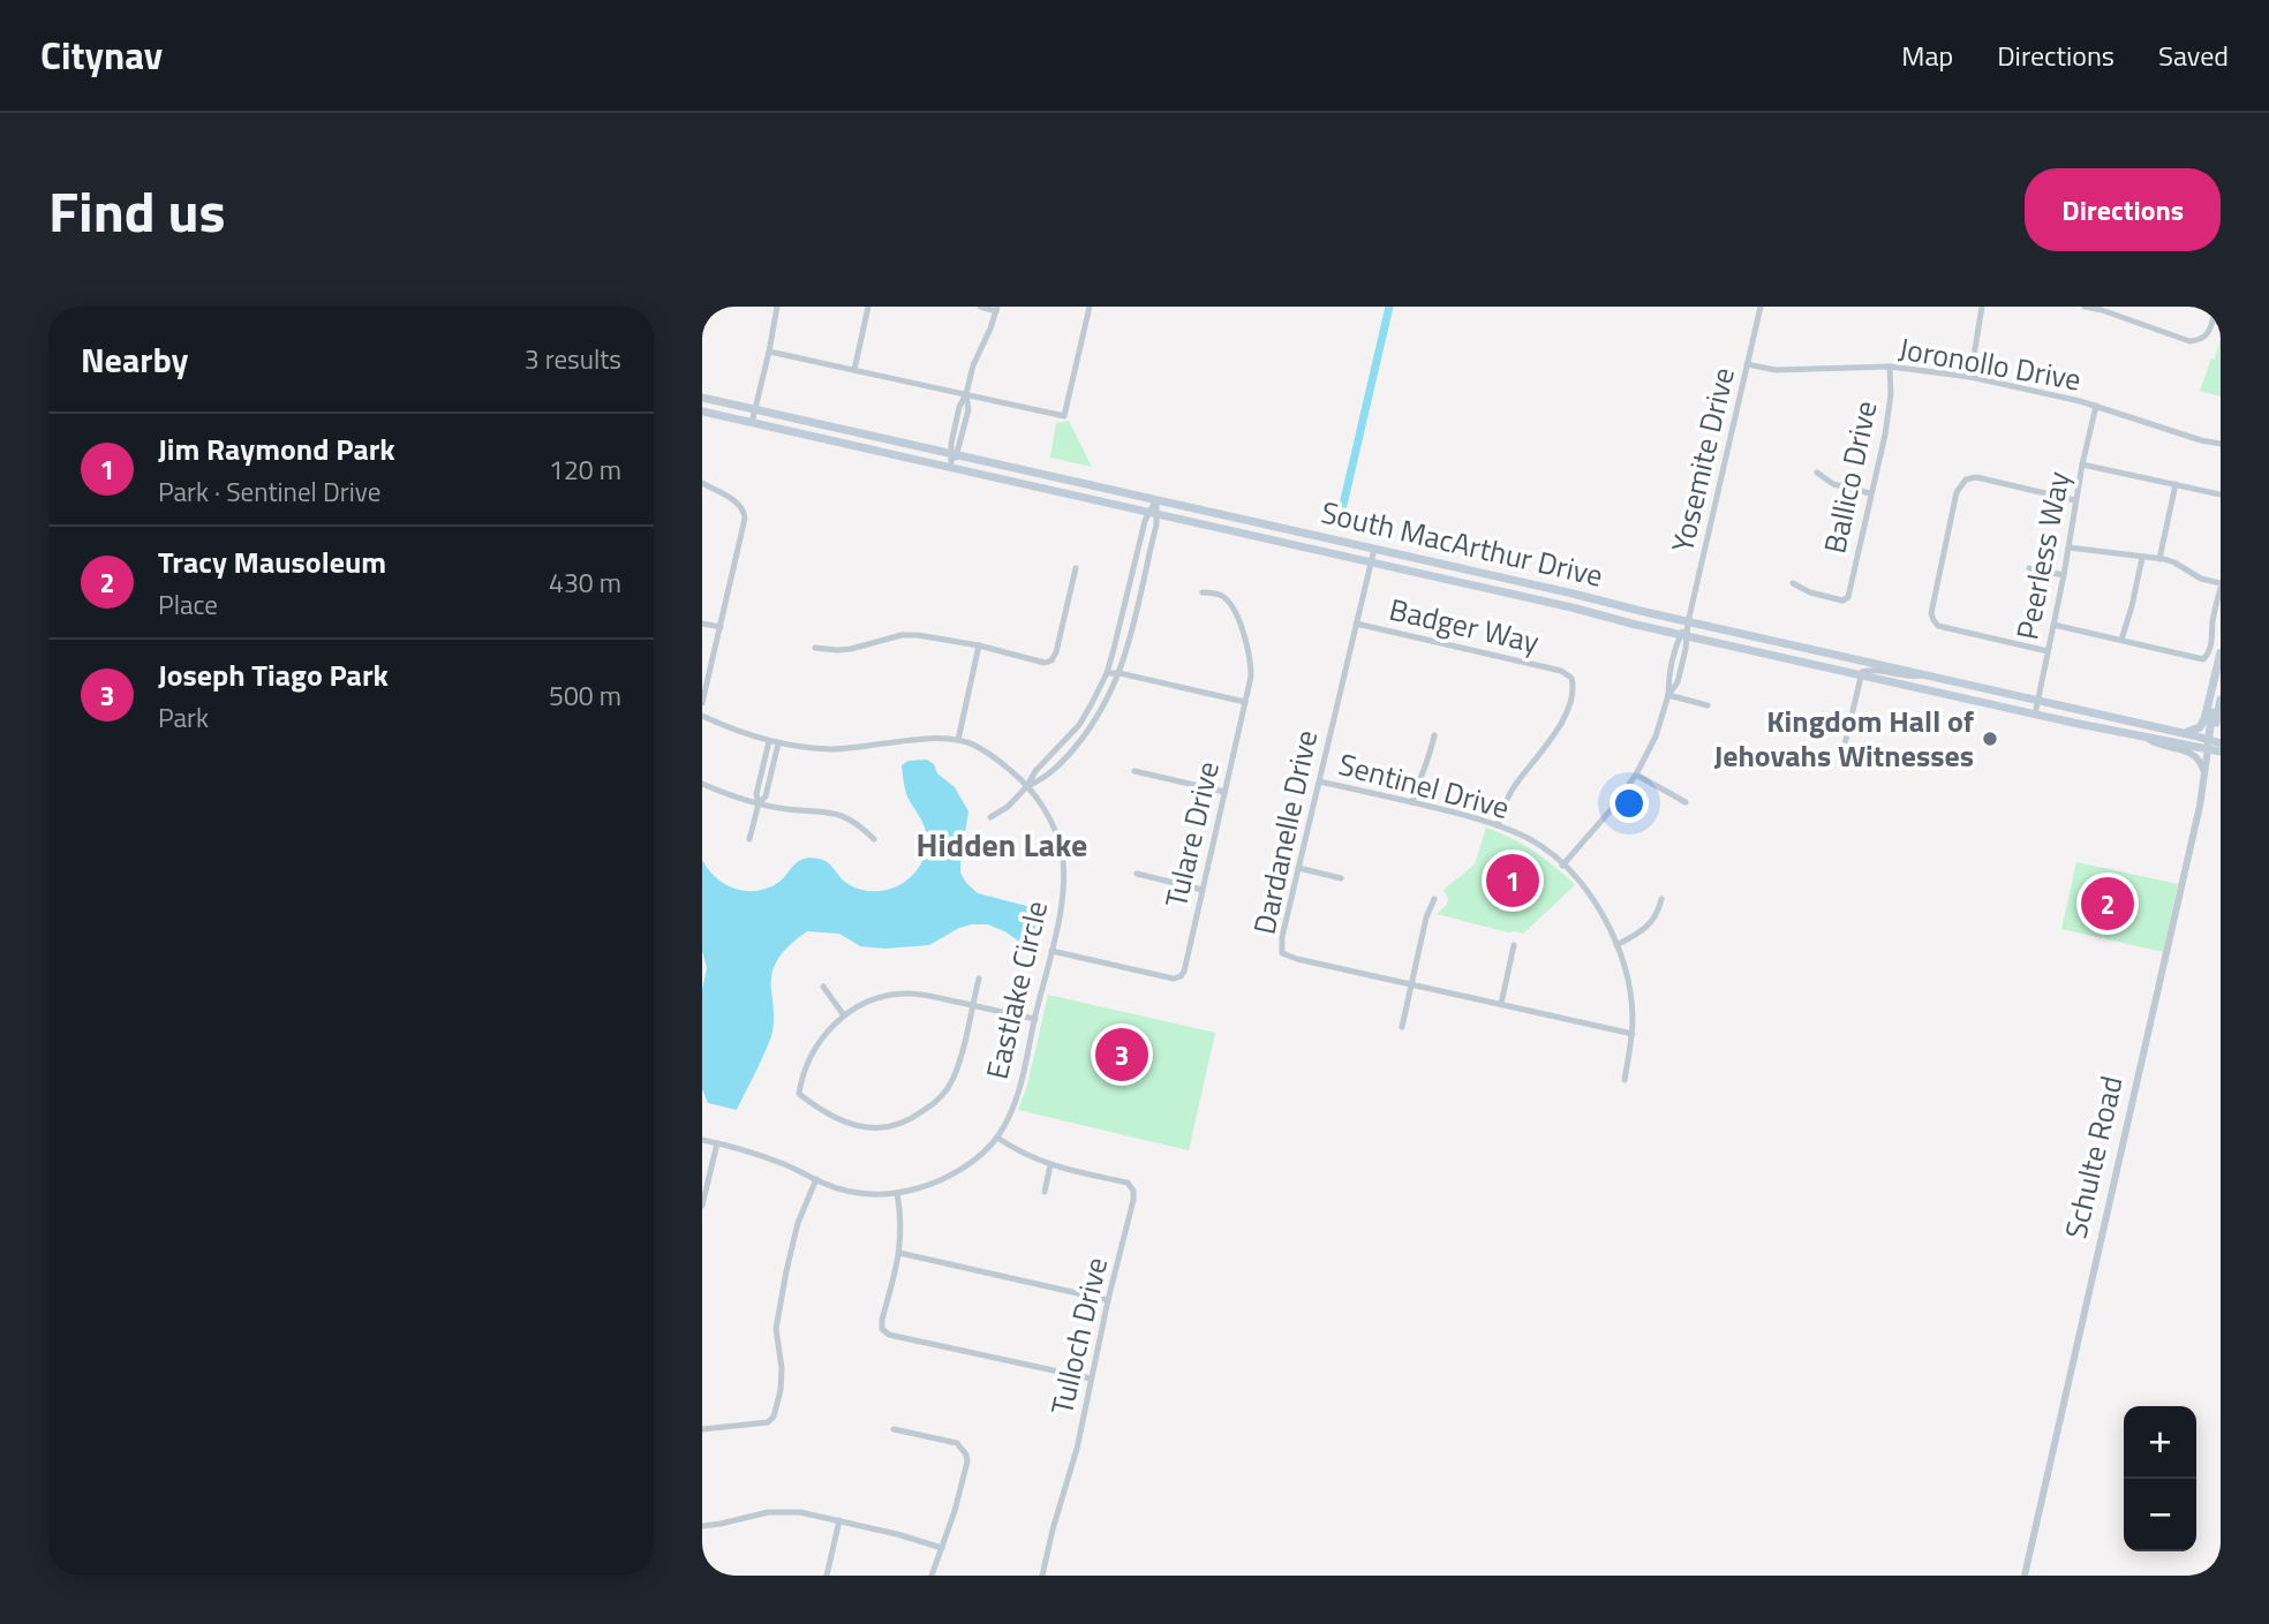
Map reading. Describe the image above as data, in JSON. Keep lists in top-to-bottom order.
{
  "streets": {
    "main road": ["South MacArthur Drive", "Schulte Road"],
    "street": [
      "Joronollo Drive",
      "Yosemite Drive",
      "Ballico Drive",
      "Peerless Way",
      "Badger Way",
      "Sentinel Drive",
      "Dardanelle Drive",
      "Tulare Drive",
      "Eastlake Circle",
      "Tulloch Drive"
    ]
  },
  "crossings": [
    ["Joronollo Drive", "Yosemite Drive"],
    ["Joronollo Drive", "Ballico Drive"],
    ["Joronollo Drive", "Peerless Way"],
    ["Yosemite Drive", "South MacArthur Drive"],
    ["Yosemite Drive", "Sentinel Drive"],
    ["South MacArthur Drive", "Peerless Way"],
    ["South MacArthur Drive", "Dardanelle Drive"],
    ["South MacArthur Drive", "Schulte Road"],
    ["Badger Way", "Sentinel Drive"],
    ["Badger Way", "Dardanelle Drive"],
    ["Sentinel Drive", "Dardanelle Drive"],
    ["Tulare Drive", "Eastlake Circle"],
    ["Eastlake Circle", "Tulloch Drive"]
  ],
  "districts": ["Hidden Lake"],
  "places": ["Kingdom Hall of Jehovahs Witnesses"],
  "page": {
    "header": "Citynav",
    "nav": ["Map", "Directions", "Saved"],
    "title": "Find us",
    "buttons": "Directions",
    "heading": ["Nearby", "3 results"],
    "list": [
      {
        "mark": "1",
        "name": "Jim Raymond Park",
        "note": "Park · Sentinel Drive",
        "value": "120 m"
      },
      {
        "mark": "2",
        "name": "Tracy Mausoleum",
        "note": "Place",
        "value": "430 m"
      },
      {
        "mark": "3",
        "name": "Joseph Tiago Park",
        "note": "Park",
        "value": "500 m"
      }
    ],
    "pins": ["1", "2", "3"],
    "map_buttons": ["+", "−"]
  }
}
